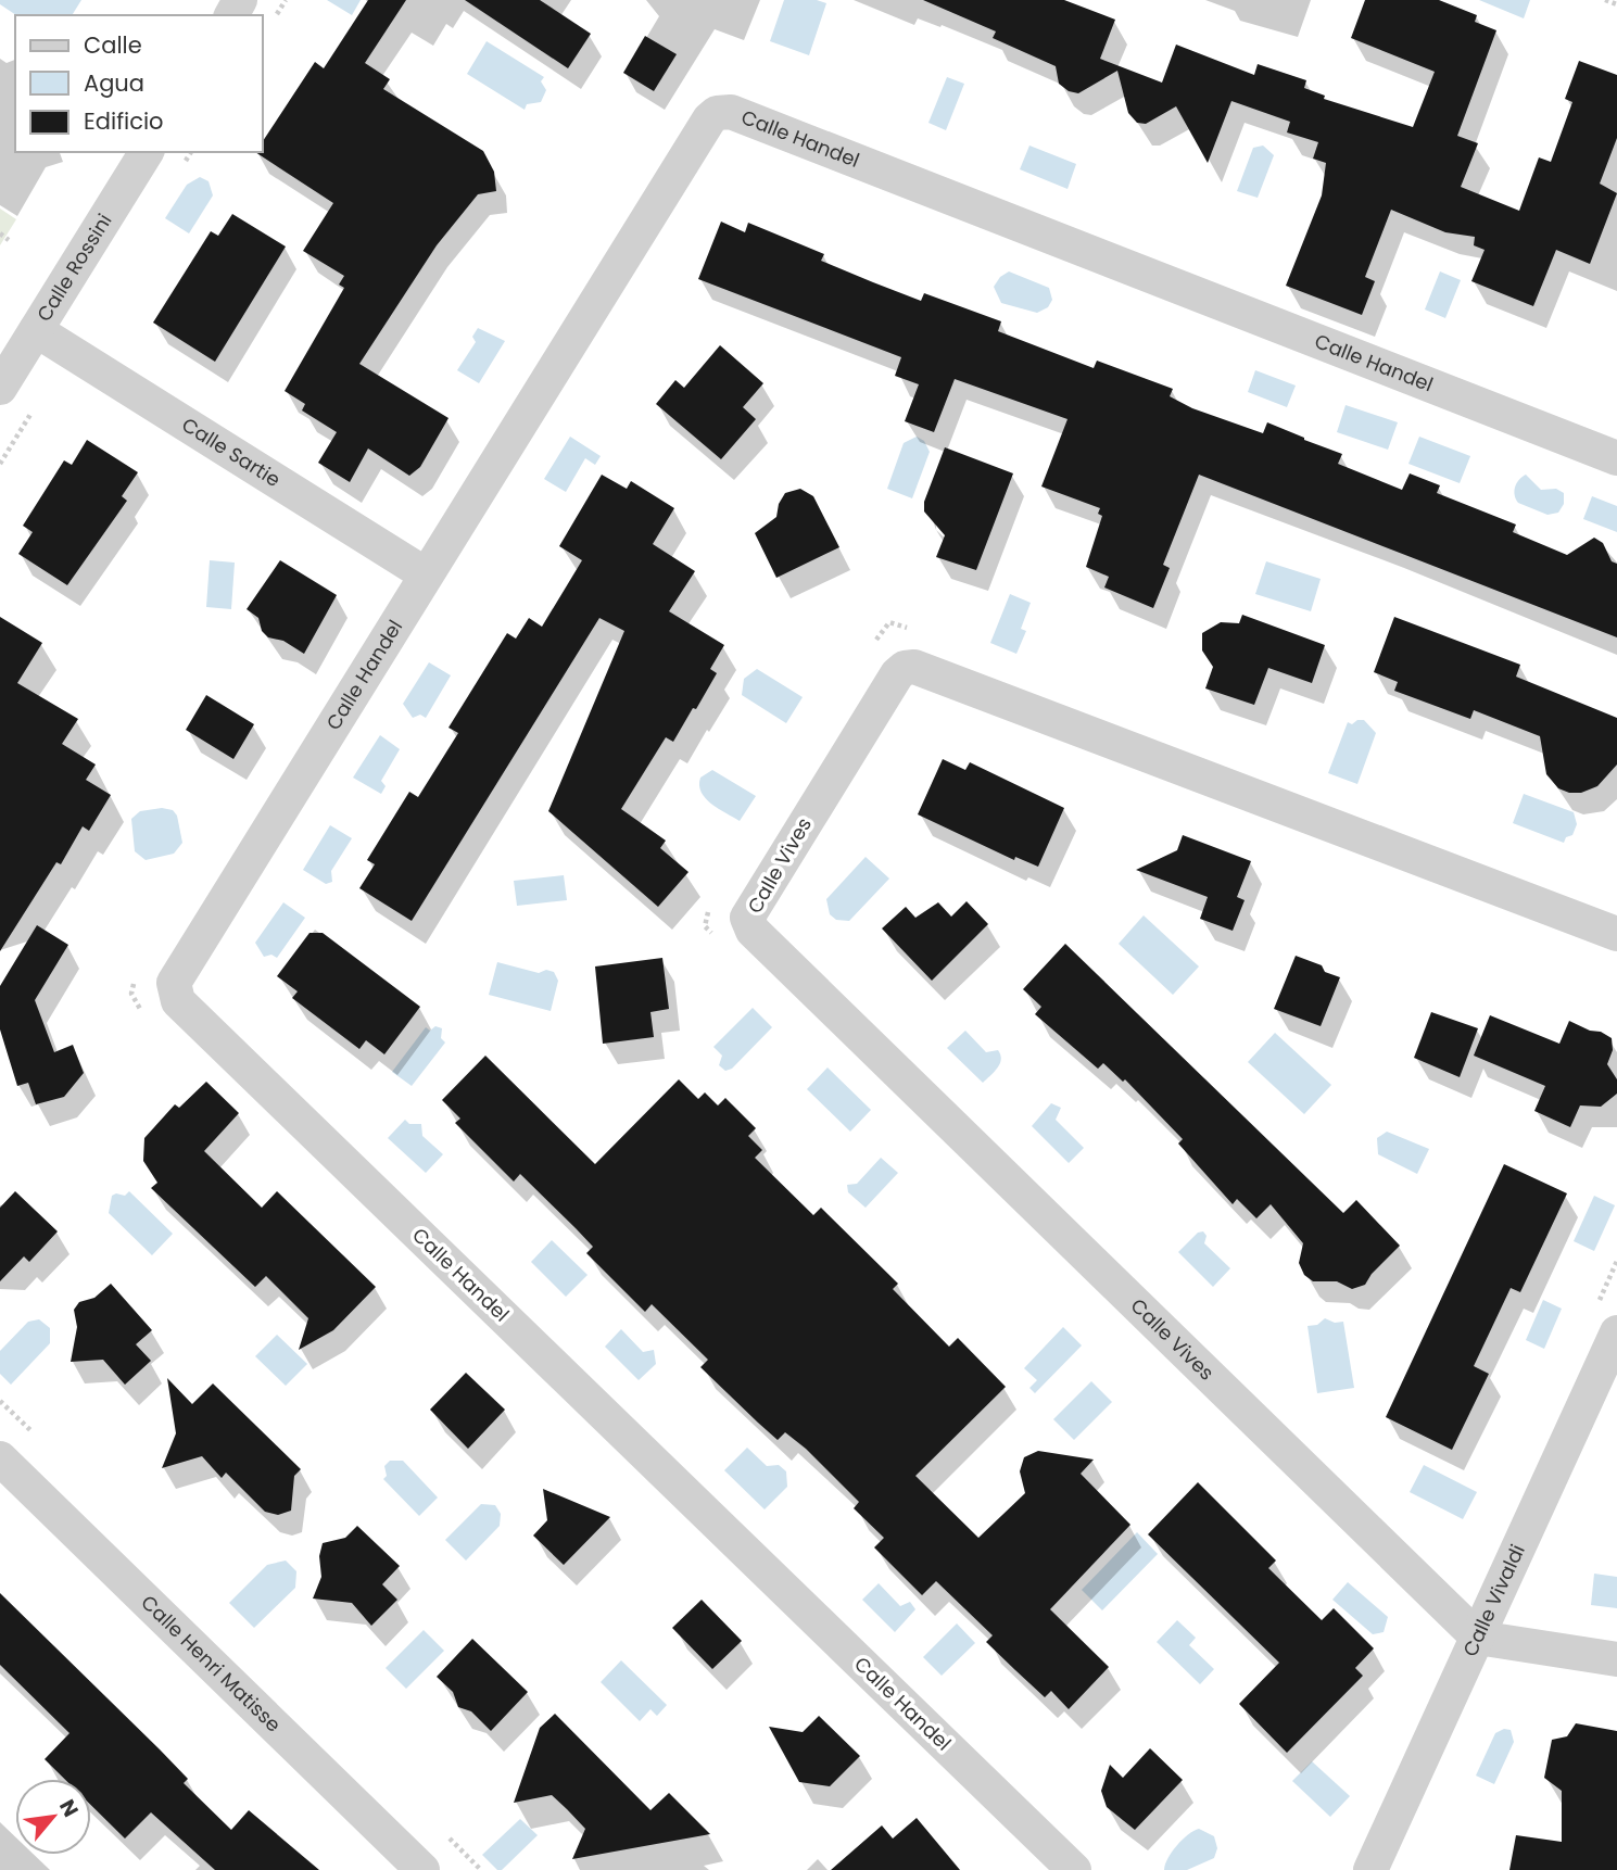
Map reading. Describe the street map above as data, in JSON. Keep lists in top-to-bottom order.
{
  "streets": {
    "street": [
      "Calle Handel",
      "Calle Rossini",
      "Calle Sartie",
      "Calle Vives",
      "Calle Vivaldi",
      "Calle Henri Matisse"
    ]
  },
  "crossings": [
    ["Calle Handel", "Calle Sartie"],
    ["Calle Rossini", "Calle Sartie"],
    ["Calle Vives", "Calle Vivaldi"]
  ],
  "legend": ["Calle", "Agua", "Edificio"],
  "north": "top right"
}
